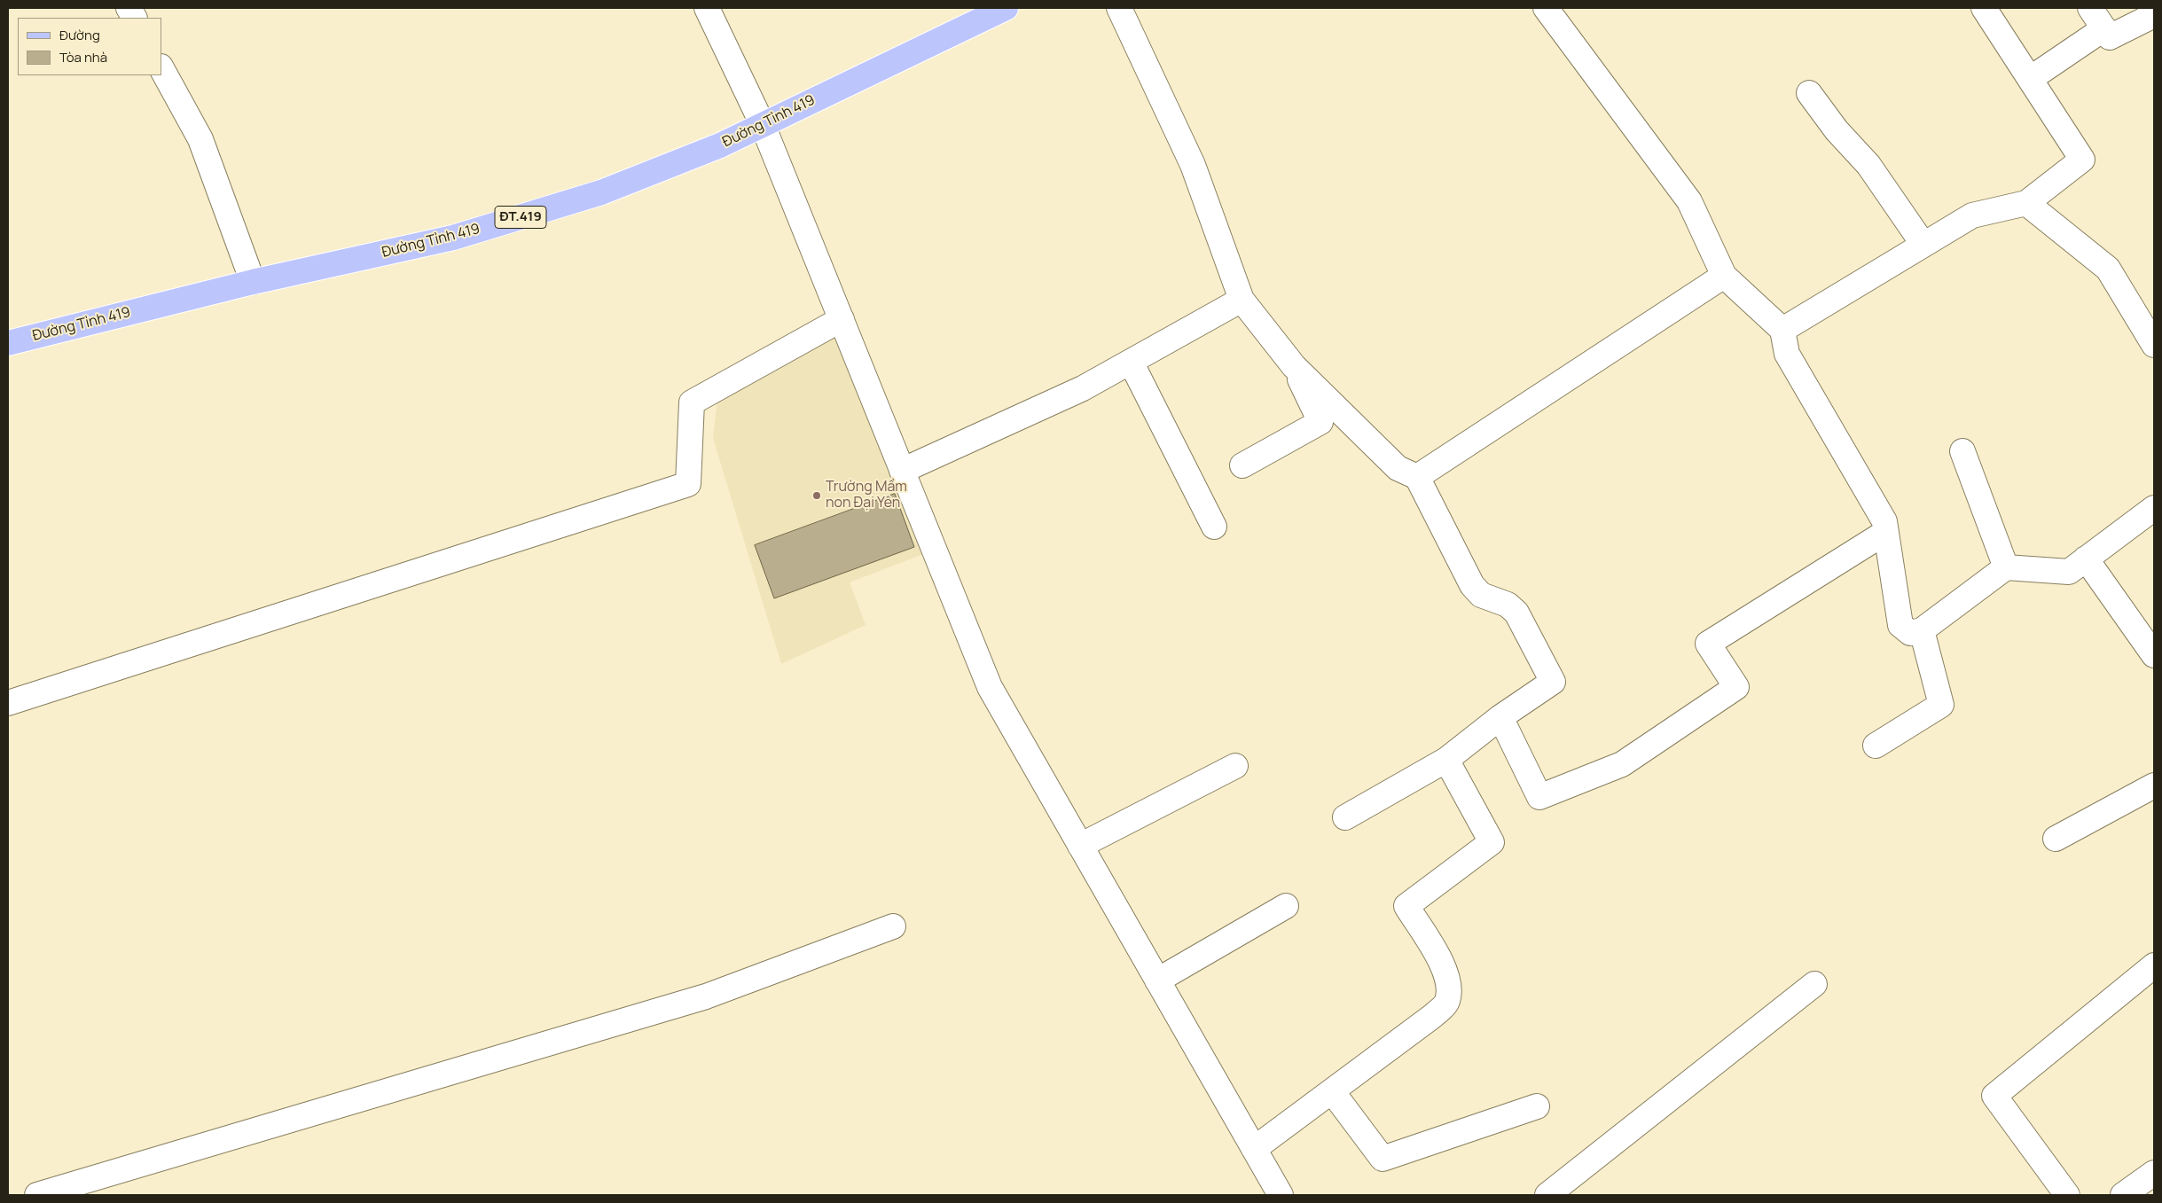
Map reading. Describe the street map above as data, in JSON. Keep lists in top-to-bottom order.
{
  "streets": {
    "main road": ["Đường Tỉnh 419", "ĐT.419"]
  },
  "places": ["Trường Mầm non Đại Yên"],
  "legend": ["Đường", "Tòa nhà"]
}
